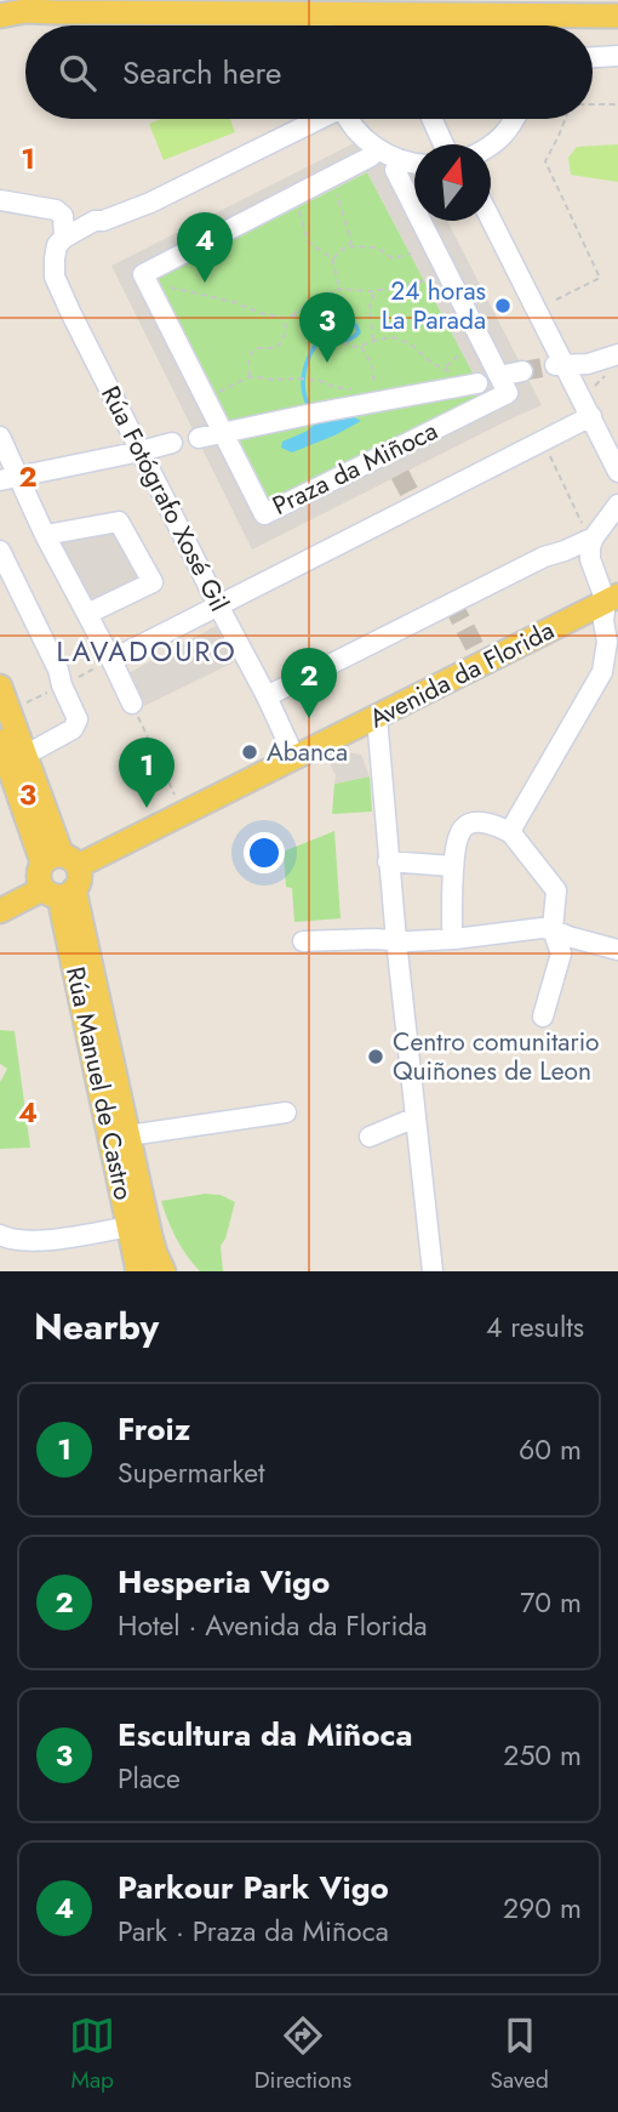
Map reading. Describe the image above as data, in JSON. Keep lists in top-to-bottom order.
{
  "streets": {
    "main road": ["Avenida da Florida", "Rúa Manuel de Castro"],
    "street": ["Praza da Miñoca", "Rúa Fotógrafo Xosé Gil"]
  },
  "crossings": [
    ["Rúa Fotógrafo Xosé Gil", "Avenida da Florida"],
    ["Avenida da Florida", "Rúa Manuel de Castro"]
  ],
  "districts": ["LAVADOURO"],
  "places": ["24 horas La Parada", "Abanca", "Centro comunitario Quiñones de Leon"],
  "north": "top",
  "page": {
    "search": "Search here",
    "pins": [
      "4",
      "3",
      "2",
      "1"
    ],
    "heading": ["Nearby", "4 results"],
    "list": [
      {
        "mark": "1",
        "name": "Froiz",
        "note": "Supermarket",
        "value": "60 m"
      },
      {
        "mark": "2",
        "name": "Hesperia Vigo",
        "note": "Hotel · Avenida da Florida",
        "value": "70 m"
      },
      {
        "mark": "3",
        "name": "Escultura da Miñoca",
        "note": "Place",
        "value": "250 m"
      },
      {
        "mark": "4",
        "name": "Parkour Park Vigo",
        "note": "Park · Praza da Miñoca",
        "value": "290 m"
      }
    ],
    "nav": ["Map", "Directions", "Saved"]
  },
  "grid": {
    "rows": [
      "1",
      "2",
      "3",
      "4"
    ]
  }
}
